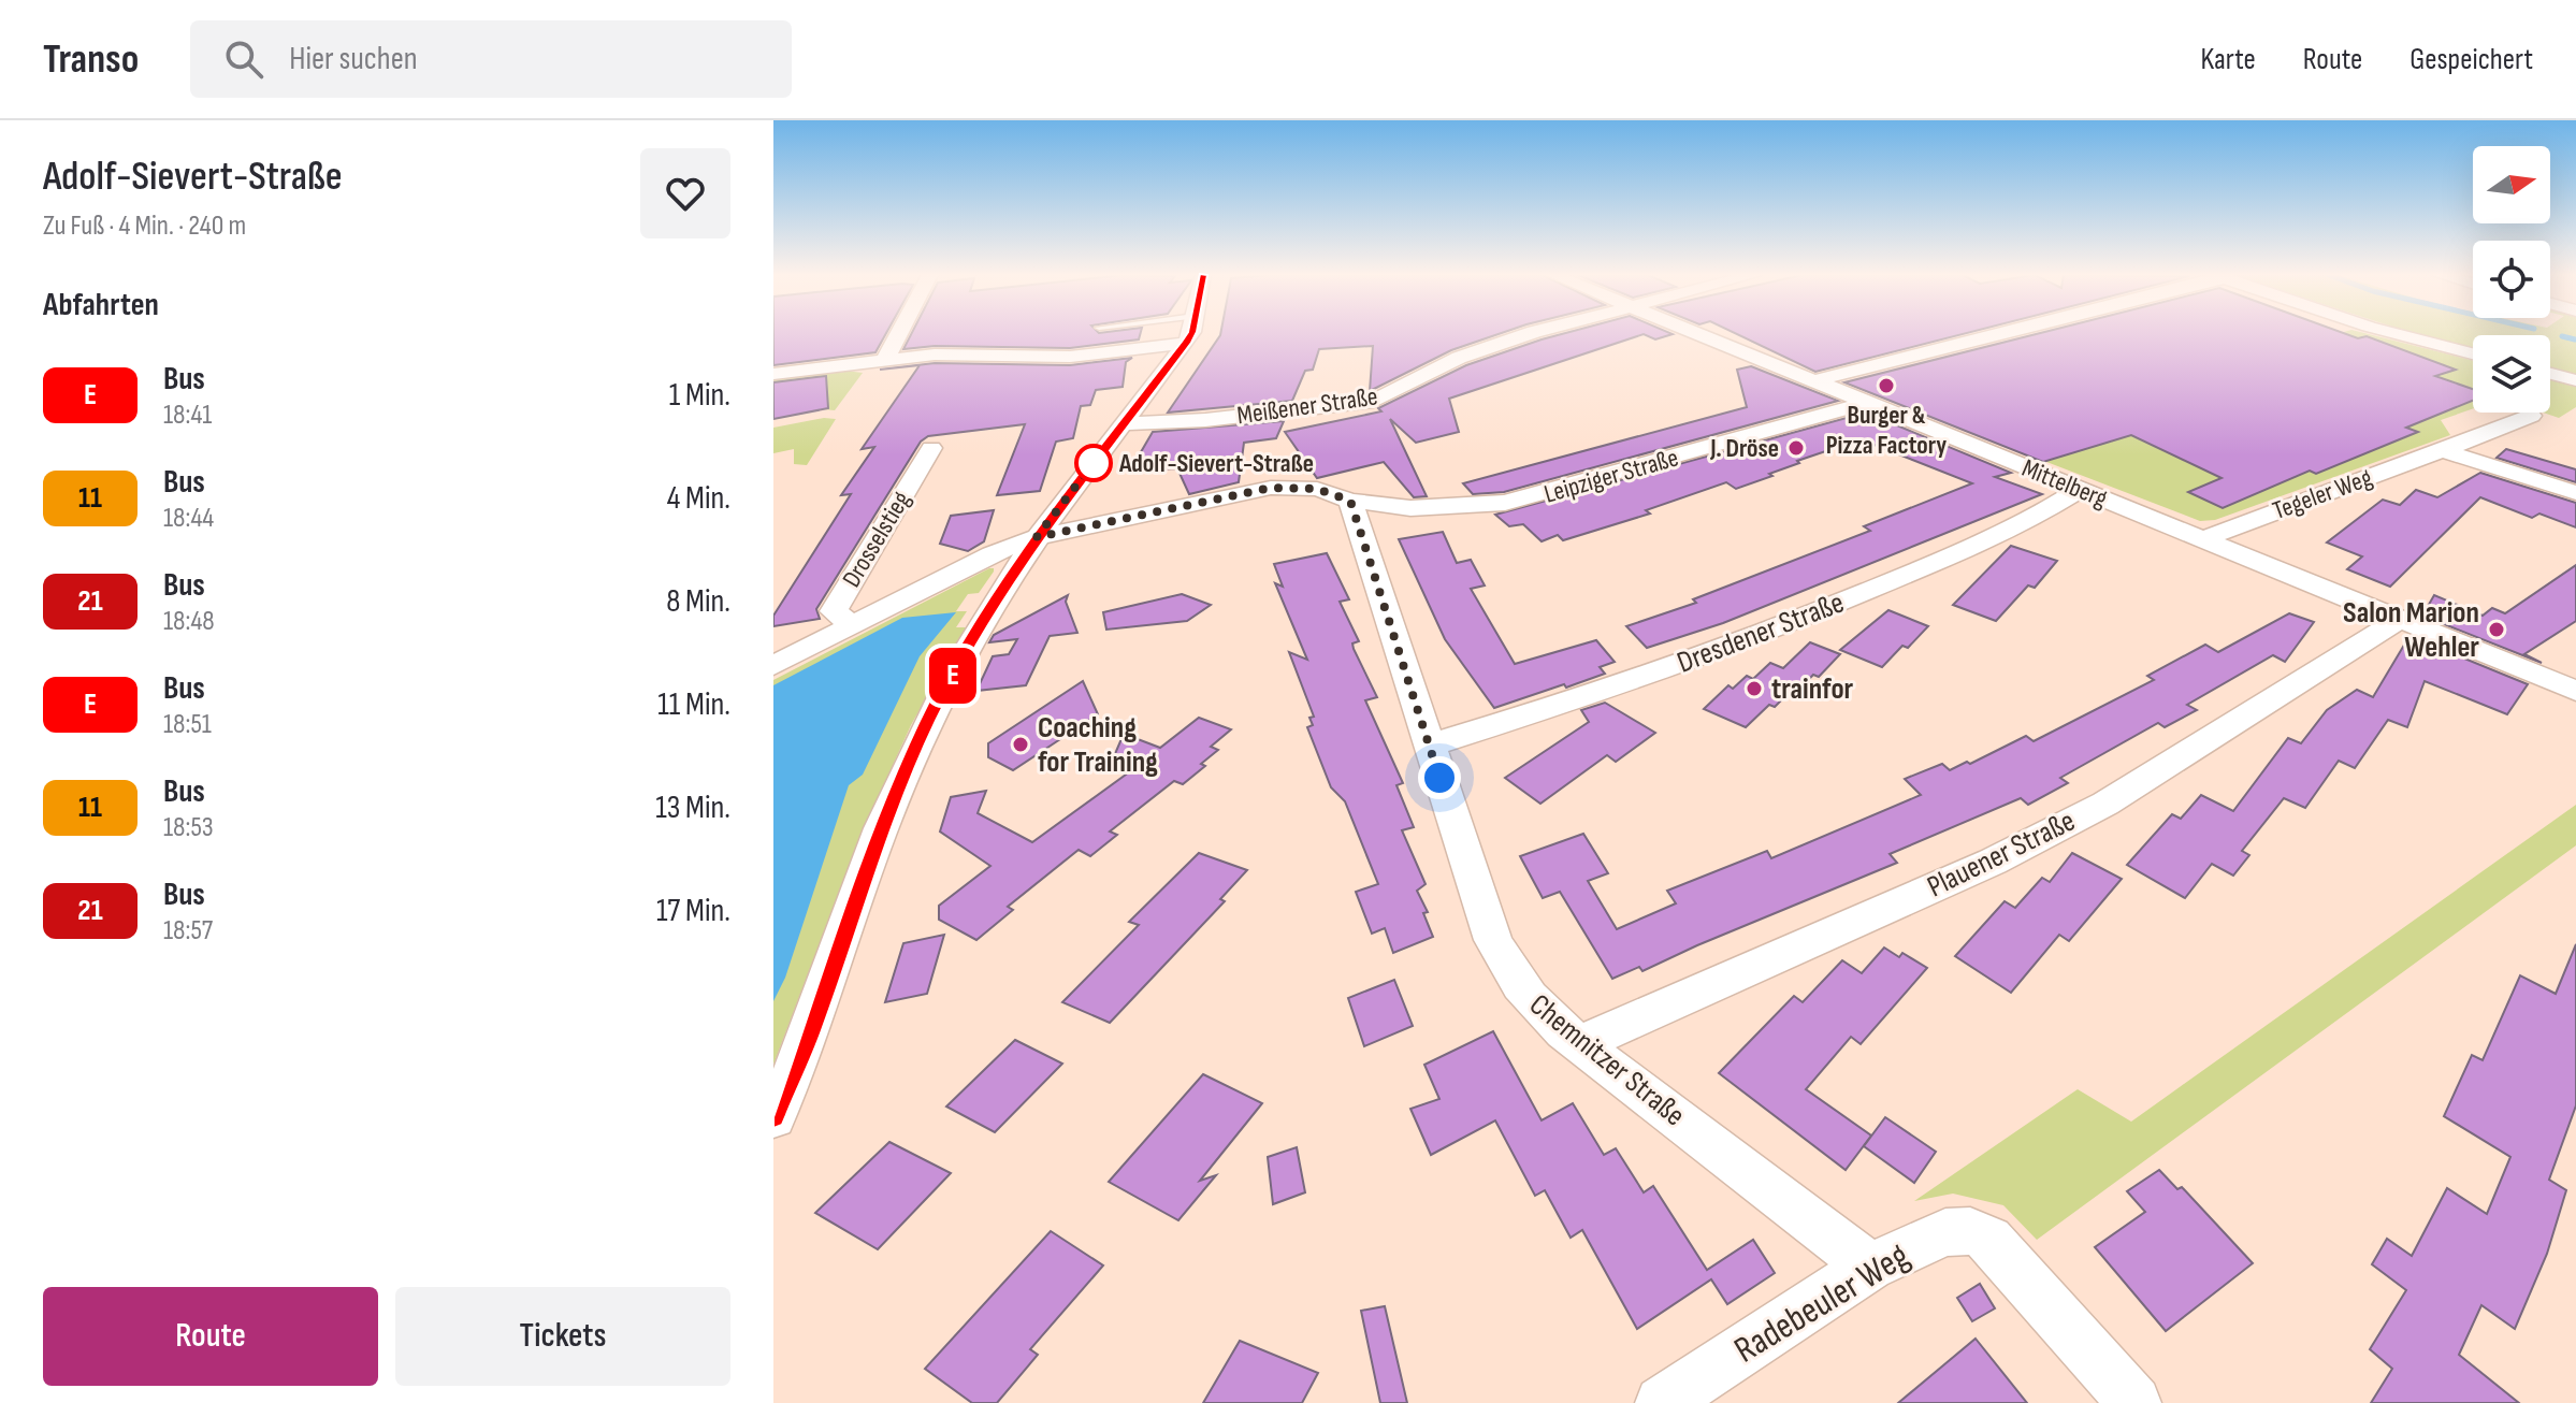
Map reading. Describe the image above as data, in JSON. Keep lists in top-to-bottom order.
{
  "streets": {
    "street": [
      "Meißener Straße",
      "Leipziger Straße",
      "Mittelberg",
      "Tegeler Weg",
      "Drosselstieg",
      "Dresdener Straße",
      "Plauener Straße",
      "Chemnitzer Straße",
      "Radebeuler Weg"
    ]
  },
  "crossings": [
    ["Leipziger Straße", "Mittelberg"],
    ["Leipziger Straße", "Chemnitzer Straße"],
    ["Mittelberg", "Tegeler Weg"],
    ["Mittelberg", "Dresdener Straße"],
    ["Mittelberg", "Plauener Straße"],
    ["Dresdener Straße", "Chemnitzer Straße"],
    ["Plauener Straße", "Chemnitzer Straße"],
    ["Chemnitzer Straße", "Radebeuler Weg"]
  ],
  "places": [
    "Burger & Pizza Factory",
    "J. Dröse",
    "Adolf-Sievert-Straße",
    "Salon Marion Wehler",
    "trainfor",
    "Coaching for Training"
  ],
  "lines": ["bus line E"],
  "north": "right",
  "page": {
    "header": "Transo",
    "search": "Hier suchen",
    "nav": ["Karte", "Route", "Gespeichert"],
    "heading": [
      ["Adolf-Sievert-Straße", "Zu Fuß · 4 Min. · 240 m"],
      "Abfahrten"
    ],
    "on_map": "E",
    "list": [
      {
        "mark": "E",
        "name": "Bus",
        "note": "18:41",
        "value": "1 Min."
      },
      {
        "mark": "11",
        "name": "Bus",
        "note": "18:44",
        "value": "4 Min."
      },
      {
        "mark": "21",
        "name": "Bus",
        "note": "18:48",
        "value": "8 Min."
      },
      {
        "mark": "E",
        "name": "Bus",
        "note": "18:51",
        "value": "11 Min."
      },
      {
        "mark": "11",
        "name": "Bus",
        "note": "18:53",
        "value": "13 Min."
      },
      {
        "mark": "21",
        "name": "Bus",
        "note": "18:57",
        "value": "17 Min."
      }
    ],
    "buttons": ["Route", "Tickets"]
  }
}
